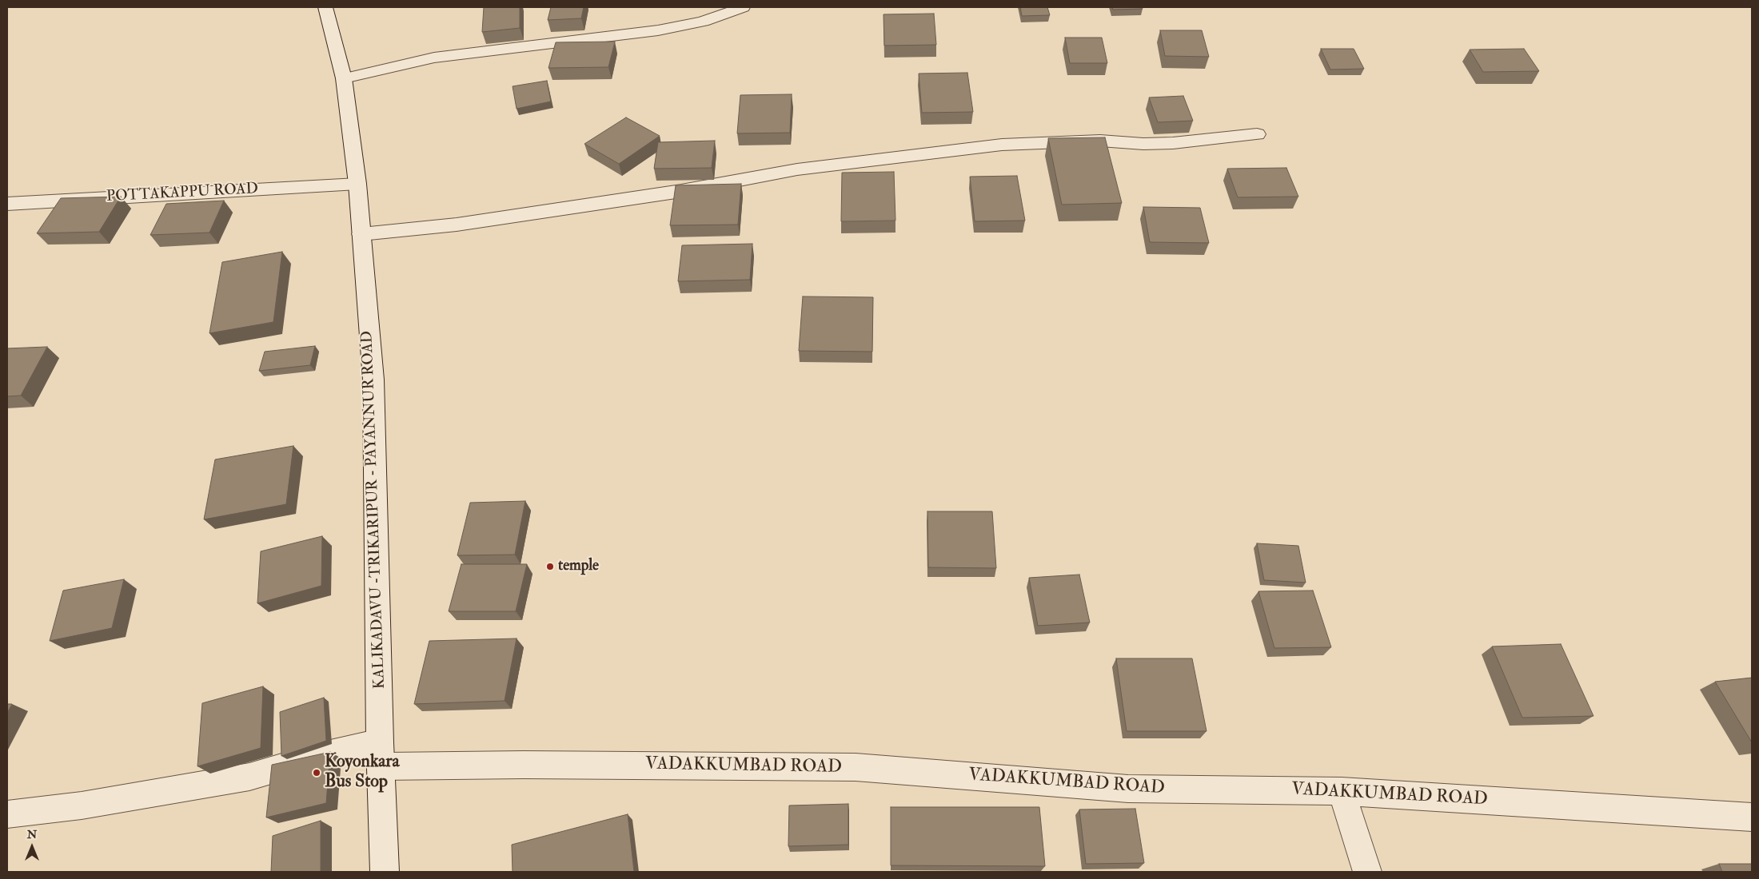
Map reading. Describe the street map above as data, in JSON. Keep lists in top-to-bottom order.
{
  "streets": {
    "street": ["POTTAKAPPU ROAD", "KALIKADAVU -TRIKARIPUR - PAYANNUR ROAD", "VADAKKUMBAD ROAD"]
  },
  "crossings": [
    ["POTTAKAPPU ROAD", "KALIKADAVU -TRIKARIPUR - PAYANNUR ROAD"],
    ["KALIKADAVU -TRIKARIPUR - PAYANNUR ROAD", "VADAKKUMBAD ROAD"]
  ],
  "places": ["temple", "Koyonkara Bus Stop"],
  "north": "top"
}
